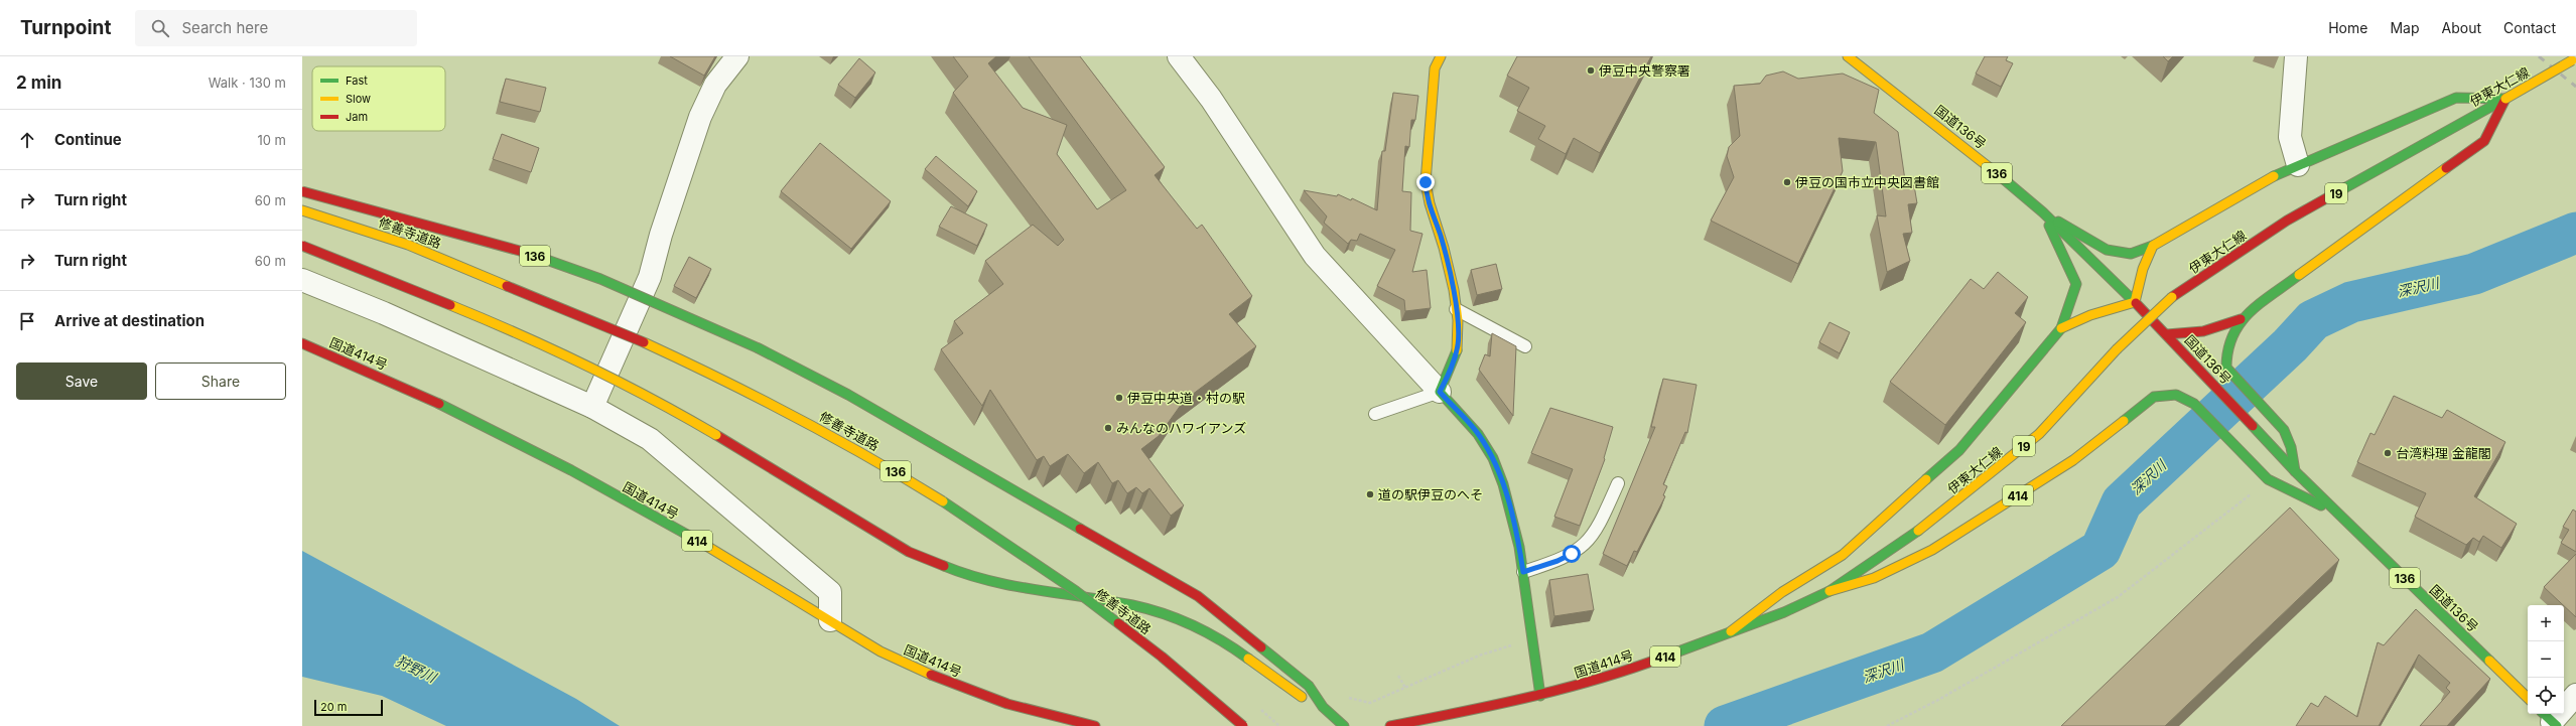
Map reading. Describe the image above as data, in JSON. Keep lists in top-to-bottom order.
{
  "streets": {
    "main road": [
      "伊東大仁線",
      "国道136号",
      "136",
      "19",
      "修善寺道路",
      "国道414号",
      "414"
    ]
  },
  "crossings": [
    ["伊東大仁線", "国道414号"],
    ["国道136号", "414"],
    ["国道414号", "414"]
  ],
  "water": ["深沢川", "狩野川"],
  "places": [
    "伊豆中央警察署",
    "伊豆の国市立中央図書館",
    "伊豆中央道・村の駅",
    "みんなのハワイアンズ",
    "台湾料理 金龍閣",
    "道の駅伊豆のへそ"
  ],
  "legend": ["Fast", "Slow", "Jam"],
  "scale_bar": "20 m",
  "page": {
    "header": "Turnpoint",
    "search": "Search here",
    "nav": [
      "Home",
      "Map",
      "About",
      "Contact"
    ],
    "heading": ["2 min", "Walk · 130 m"],
    "list": [
      ["Continue", "10 m"],
      ["Turn right", "60 m"],
      ["Turn right", "60 m"],
      "Arrive at destination"
    ],
    "buttons": ["Save", "Share"],
    "map_buttons": ["+", "−"],
    "scale": "20 m"
  }
}
